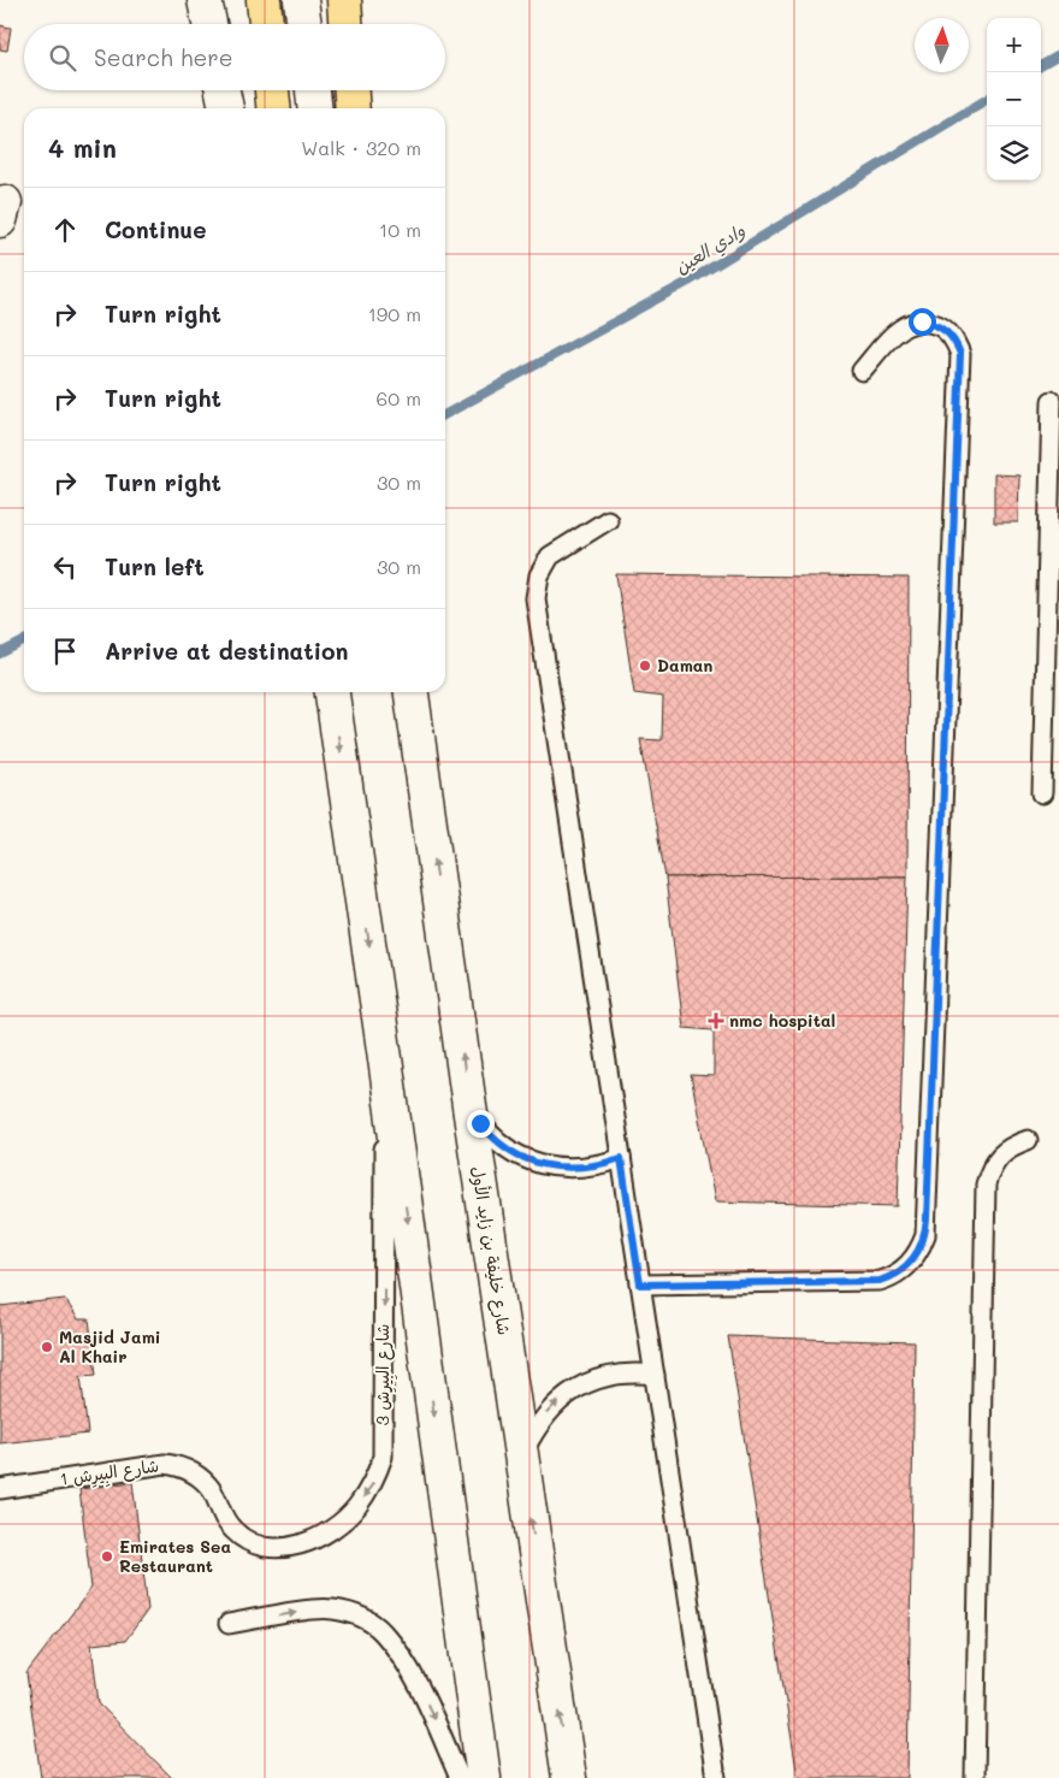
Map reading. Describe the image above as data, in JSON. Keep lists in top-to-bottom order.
{
  "streets": {
    "main road": ["شارع خليفة بن زايد الأول"],
    "lane": ["شارع البِيرِش 3", "شارع البِيرِش 1"]
  },
  "crossings": [
    ["شارع البِيرِش 3", "شارع البِيرِش 1"]
  ],
  "water": ["وادي العين"],
  "places": {
    "other": ["Daman", "Masjid Jami Al Khair", "Emirates Sea Restaurant"],
    "health": ["nmc hospital"]
  },
  "north": "top",
  "page": {
    "map_buttons": ["+", "−"],
    "search": "Search here",
    "heading": ["4 min", "Walk · 320 m"],
    "list": [
      ["Continue", "10 m"],
      ["Turn right", "190 m"],
      ["Turn right", "60 m"],
      ["Turn right", "30 m"],
      ["Turn left", "30 m"],
      "Arrive at destination"
    ]
  }
}
